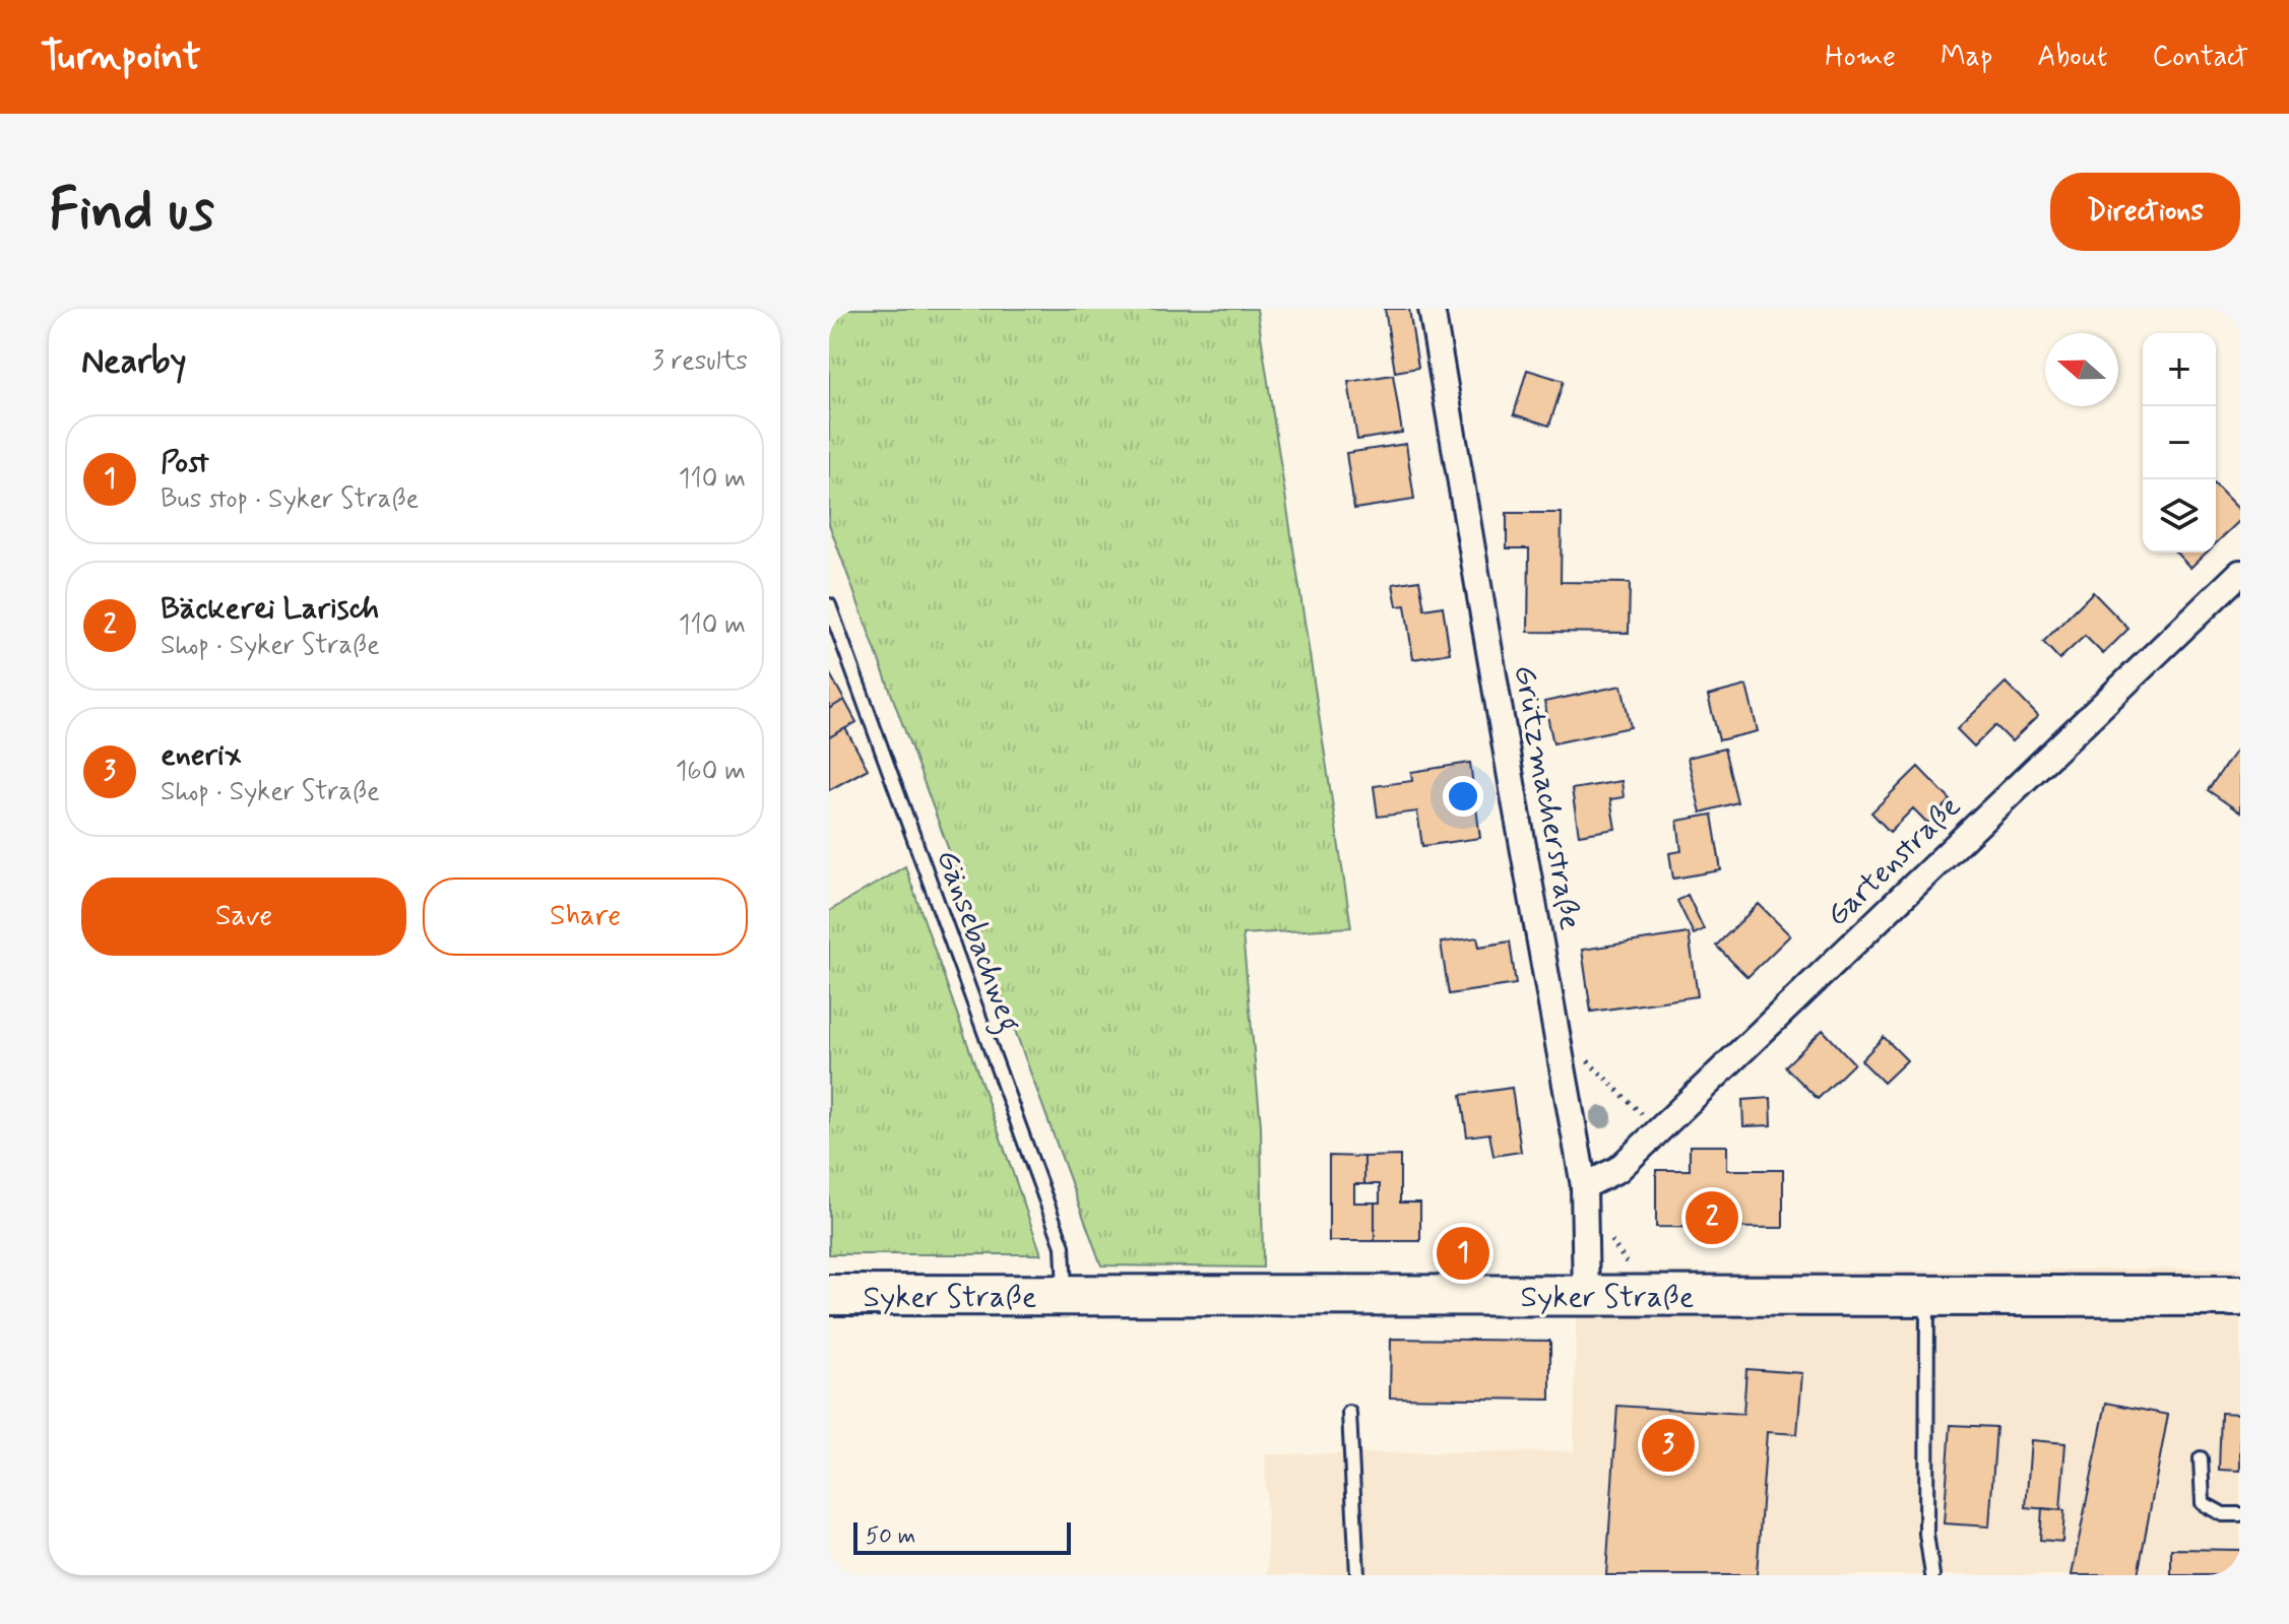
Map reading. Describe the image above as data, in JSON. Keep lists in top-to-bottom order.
{
  "streets": {
    "main road": ["Syker Straße"],
    "street": ["Grützmacherstraße", "Gartenstraße"],
    "lane": ["Gänsebachweg"]
  },
  "crossings": [
    ["Grützmacherstraße", "Gartenstraße"],
    ["Grützmacherstraße", "Syker Straße"],
    ["Gänsebachweg", "Syker Straße"]
  ],
  "scale_bar": "50 m",
  "north": "left",
  "page": {
    "header": "Turnpoint",
    "nav": [
      "Home",
      "Map",
      "About",
      "Contact"
    ],
    "buttons": [
      "Directions",
      ["Save", "Share"]
    ],
    "title": "Find us",
    "heading": ["Nearby", "3 results"],
    "map_buttons": ["+", "−"],
    "list": [
      {
        "mark": "1",
        "name": "Post",
        "note": "Bus stop · Syker Straße",
        "value": "110 m"
      },
      {
        "mark": "2",
        "name": "Bäckerei Larisch",
        "note": "Shop · Syker Straße",
        "value": "110 m"
      },
      {
        "mark": "3",
        "name": "enerix",
        "note": "Shop · Syker Straße",
        "value": "160 m"
      }
    ],
    "pins": ["2", "1", "3"],
    "scale": "50 m"
  }
}
